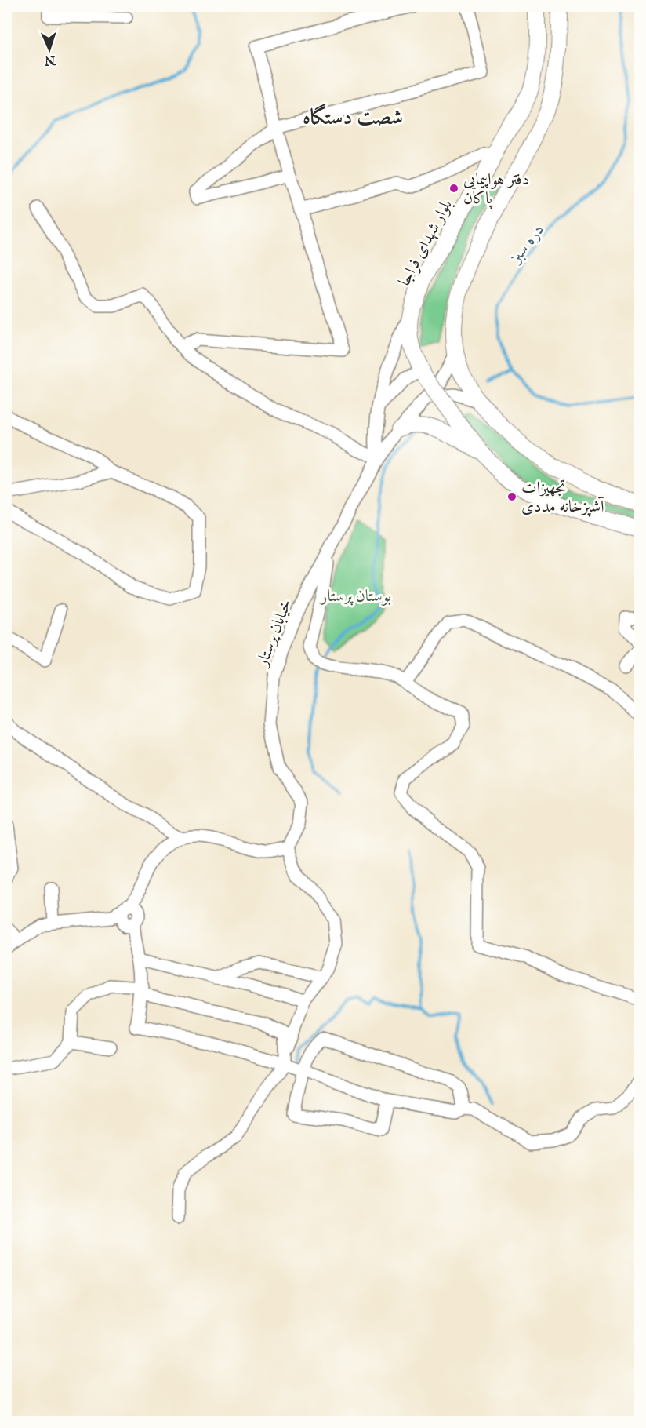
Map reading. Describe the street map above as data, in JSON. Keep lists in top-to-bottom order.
{
  "streets": {
    "main road": ["بلوار شهدای فراجا"],
    "street": ["خیابان پرستار"]
  },
  "crossings": [
    ["بلوار شهدای فراجا", "خیابان پرستار"]
  ],
  "districts": ["شصت دستگاه"],
  "water": ["دره سبز"],
  "parks": ["بوستان پرستار"],
  "places": ["دفتر هواپیمایی پاکان", "تجهیزات آشپزخانه مددی"],
  "north": "bottom"
}
